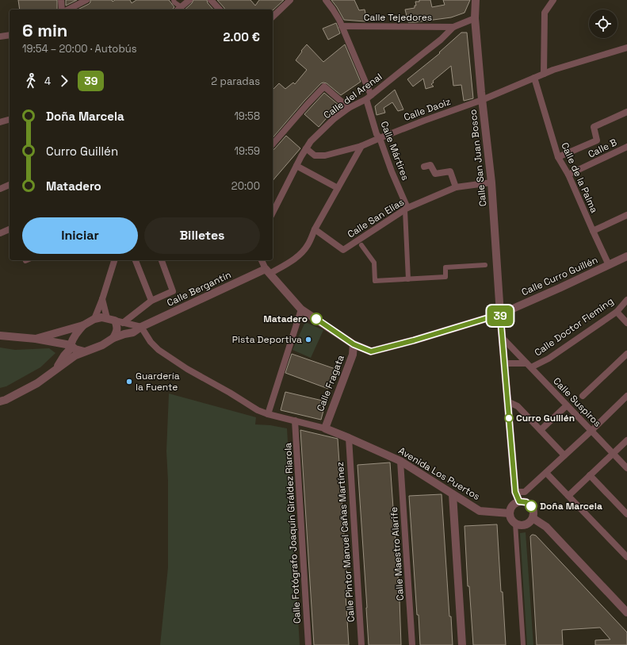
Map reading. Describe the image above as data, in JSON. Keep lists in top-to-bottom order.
{
  "streets": {
    "street": [
      "Calle Tejedores",
      "Calle del Arenal",
      "Calle Daoiz",
      "Calle B",
      "Calle Mártires",
      "Calle San Juan Bosco",
      "Calle de la Palma",
      "Calle San Elías",
      "Calle Curro Guillén",
      "Calle Bergantín",
      "Calle Doctor Fleming",
      "Calle Fragata",
      "Calle Suspiros",
      "Avenida Los Puertos",
      "Calle Fotógrafo Joaquín Giráldez Riarola",
      "Calle Pintor Manuel Cañas Martínez",
      "Calle Maestro Alarife"
    ]
  },
  "crossings": [
    ["Calle Tejedores", "Calle del Arenal"],
    ["Calle Tejedores", "Calle Mártires"],
    ["Calle del Arenal", "Calle Daoiz"],
    ["Calle del Arenal", "Calle Mártires"],
    ["Calle del Arenal", "Calle San Juan Bosco"],
    ["Calle Daoiz", "Calle Mártires"],
    ["Calle Daoiz", "Calle San Juan Bosco"],
    ["Calle Daoiz", "Calle de la Palma"],
    ["Calle B", "Calle de la Palma"],
    ["Calle Mártires", "Calle San Elías"],
    ["Calle San Juan Bosco", "Calle San Elías"],
    ["Calle San Juan Bosco", "Calle Curro Guillén"],
    ["Calle San Juan Bosco", "Calle Suspiros"],
    ["Calle San Juan Bosco", "Avenida Los Puertos"],
    ["Calle de la Palma", "Calle Curro Guillén"],
    ["Calle Curro Guillén", "Calle Bergantín"],
    ["Calle Curro Guillén", "Calle Fragata"],
    ["Calle Doctor Fleming", "Calle Suspiros"],
    ["Calle Fragata", "Avenida Los Puertos"],
    ["Avenida Los Puertos", "Calle Pintor Manuel Cañas Martínez"],
    ["Avenida Los Puertos", "Calle Maestro Alarife"]
  ],
  "places": [
    "Matadero",
    "Pista Deportiva",
    "Guardería la Fuente",
    "Curro Guillén",
    "Doña Marcela"
  ],
  "lines": ["bus line 39"],
  "page": {
    "on_map": "39",
    "heading": ["6 min", "19:54 – 20:00 · Autobús", "2.00 €"],
    "legs": ["4", "39", "2 paradas"],
    "list": [
      {
        "name": "Doña Marcela",
        "value": "19:58"
      },
      {
        "name": "Curro Guillén",
        "value": "19:59"
      },
      {
        "name": "Matadero",
        "value": "20:00"
      }
    ],
    "buttons": ["Iniciar", "Billetes"]
  }
}
